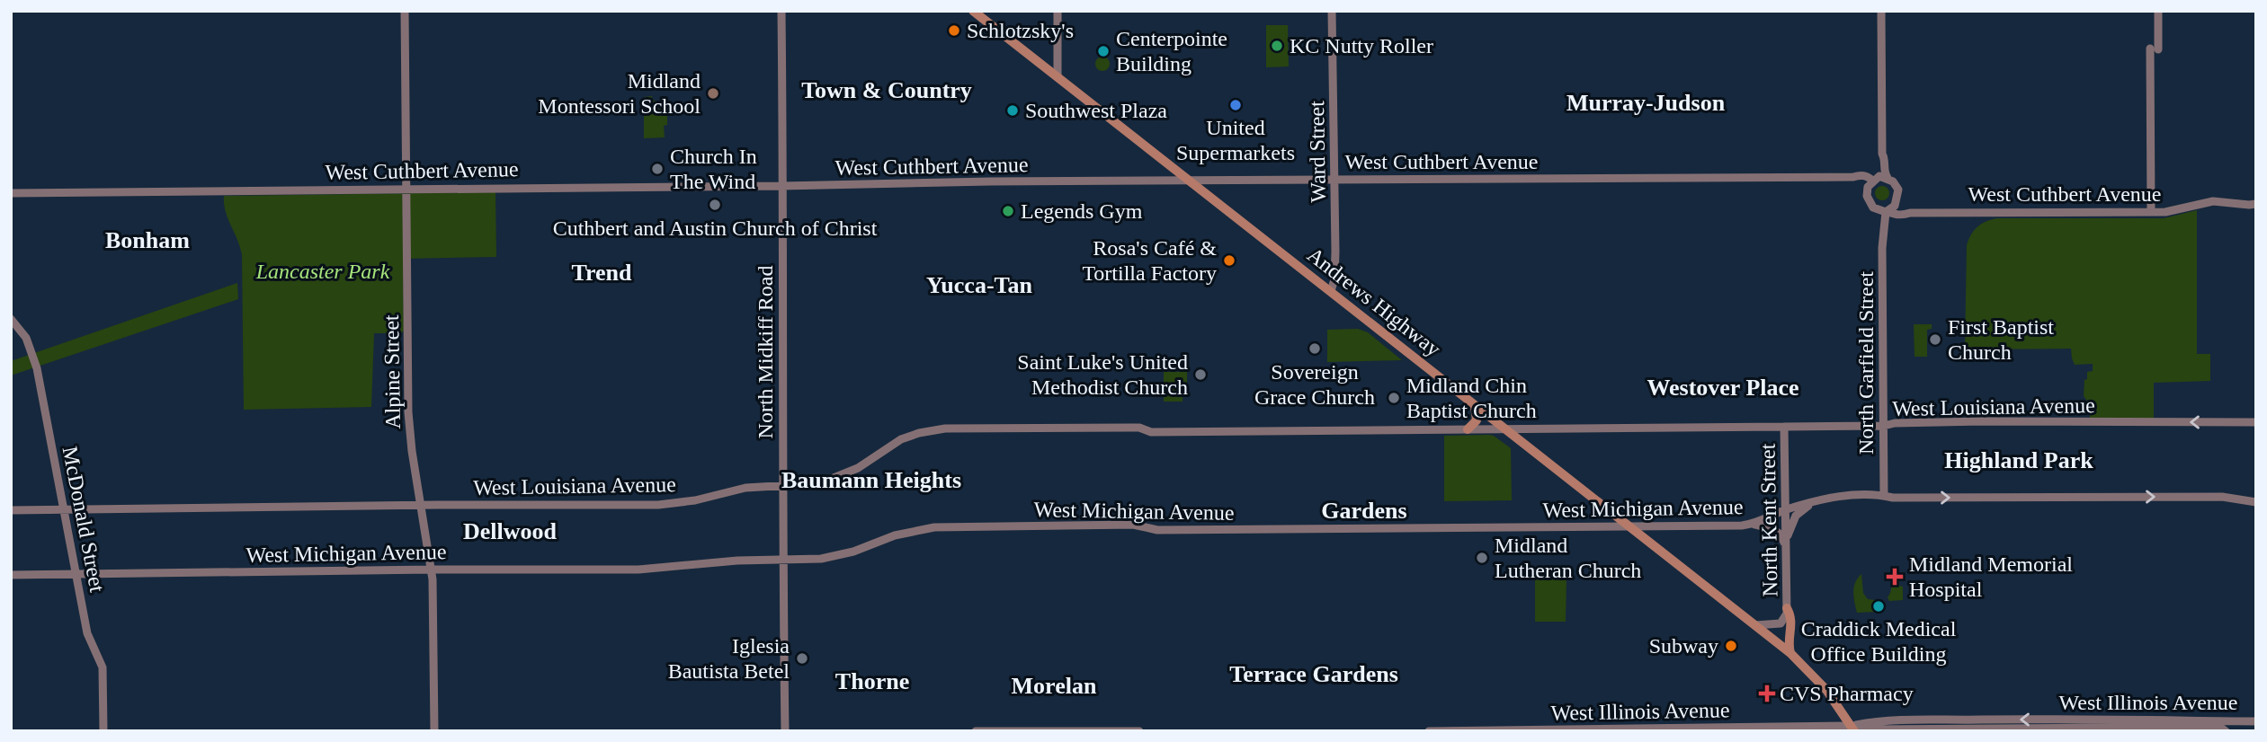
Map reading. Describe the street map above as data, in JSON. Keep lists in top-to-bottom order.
{
  "streets": {
    "main road": ["Andrews Highway"],
    "street": [
      "Ward Street",
      "West Cuthbert Avenue",
      "North Midkiff Road",
      "North Garfield Street",
      "Alpine Street",
      "West Louisiana Avenue",
      "West Michigan Avenue",
      "McDonald Street",
      "North Kent Street",
      "West Illinois Avenue"
    ]
  },
  "crossings": [
    ["Ward Street", "West Cuthbert Avenue"],
    ["Ward Street", "Andrews Highway"],
    ["West Cuthbert Avenue", "Andrews Highway"],
    ["West Cuthbert Avenue", "North Midkiff Road"],
    ["West Cuthbert Avenue", "Alpine Street"],
    ["Andrews Highway", "West Louisiana Avenue"],
    ["Andrews Highway", "West Michigan Avenue"],
    ["Andrews Highway", "North Kent Street"],
    ["Andrews Highway", "West Illinois Avenue"],
    ["North Midkiff Road", "West Louisiana Avenue"],
    ["North Midkiff Road", "West Michigan Avenue"],
    ["North Garfield Street", "West Louisiana Avenue"],
    ["North Garfield Street", "West Michigan Avenue"],
    ["Alpine Street", "West Louisiana Avenue"],
    ["Alpine Street", "West Michigan Avenue"],
    ["West Louisiana Avenue", "McDonald Street"],
    ["West Louisiana Avenue", "North Kent Street"],
    ["West Michigan Avenue", "McDonald Street"],
    ["West Michigan Avenue", "North Kent Street"]
  ],
  "districts": [
    "Town & Country",
    "Murray-Judson",
    "Bonham",
    "Trend",
    "Yucca-Tan",
    "Westover Place",
    "Highland Park",
    "Baumann Heights",
    "Gardens",
    "Dellwood",
    "Terrace Gardens",
    "Thorne",
    "Morelan"
  ],
  "parks": ["Lancaster Park"],
  "places": {
    "other": [
      "Schlotzsky's",
      "KC Nutty Roller",
      "Centerpointe Building",
      "Midland Montessori School",
      "United Supermarkets",
      "Southwest Plaza",
      "Church In The Wind",
      "Cuthbert and Austin Church of Christ",
      "Legends Gym",
      "Rosa's Café & Tortilla Factory",
      "First Baptist Church",
      "Sovereign Grace Church",
      "Saint Luke's United Methodist Church",
      "Midland Chin Baptist Church",
      "Midland Lutheran Church",
      "Craddick Medical Office Building",
      "Subway",
      "Iglesia Bautista Betel"
    ],
    "health": ["Midland Memorial Hospital", "CVS Pharmacy"]
  }
}
